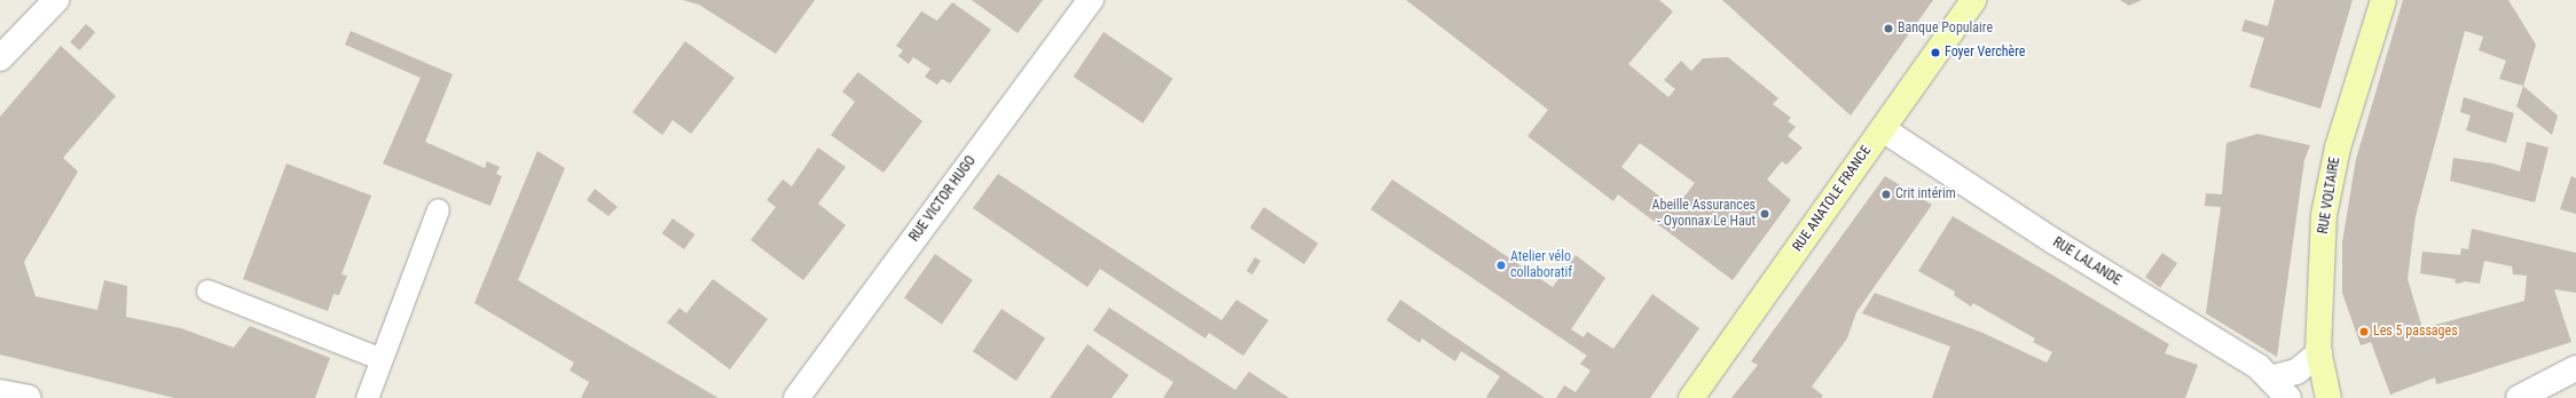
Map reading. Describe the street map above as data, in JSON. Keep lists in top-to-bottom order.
{
  "streets": {
    "main road": ["RUE VOLTAIRE", "RUE ANATOLE FRANCE"],
    "street": ["RUE VICTOR HUGO", "RUE LALANDE"]
  },
  "crossings": [
    ["RUE ANATOLE FRANCE", "RUE LALANDE"]
  ],
  "places": [
    "Banque Populaire",
    "Foyer Verchère",
    "Crit intérim",
    "Abeille Assurances - Oyonnax Le Haut",
    "Atelier vélo collaboratif",
    "Les 5 passages"
  ]
}
